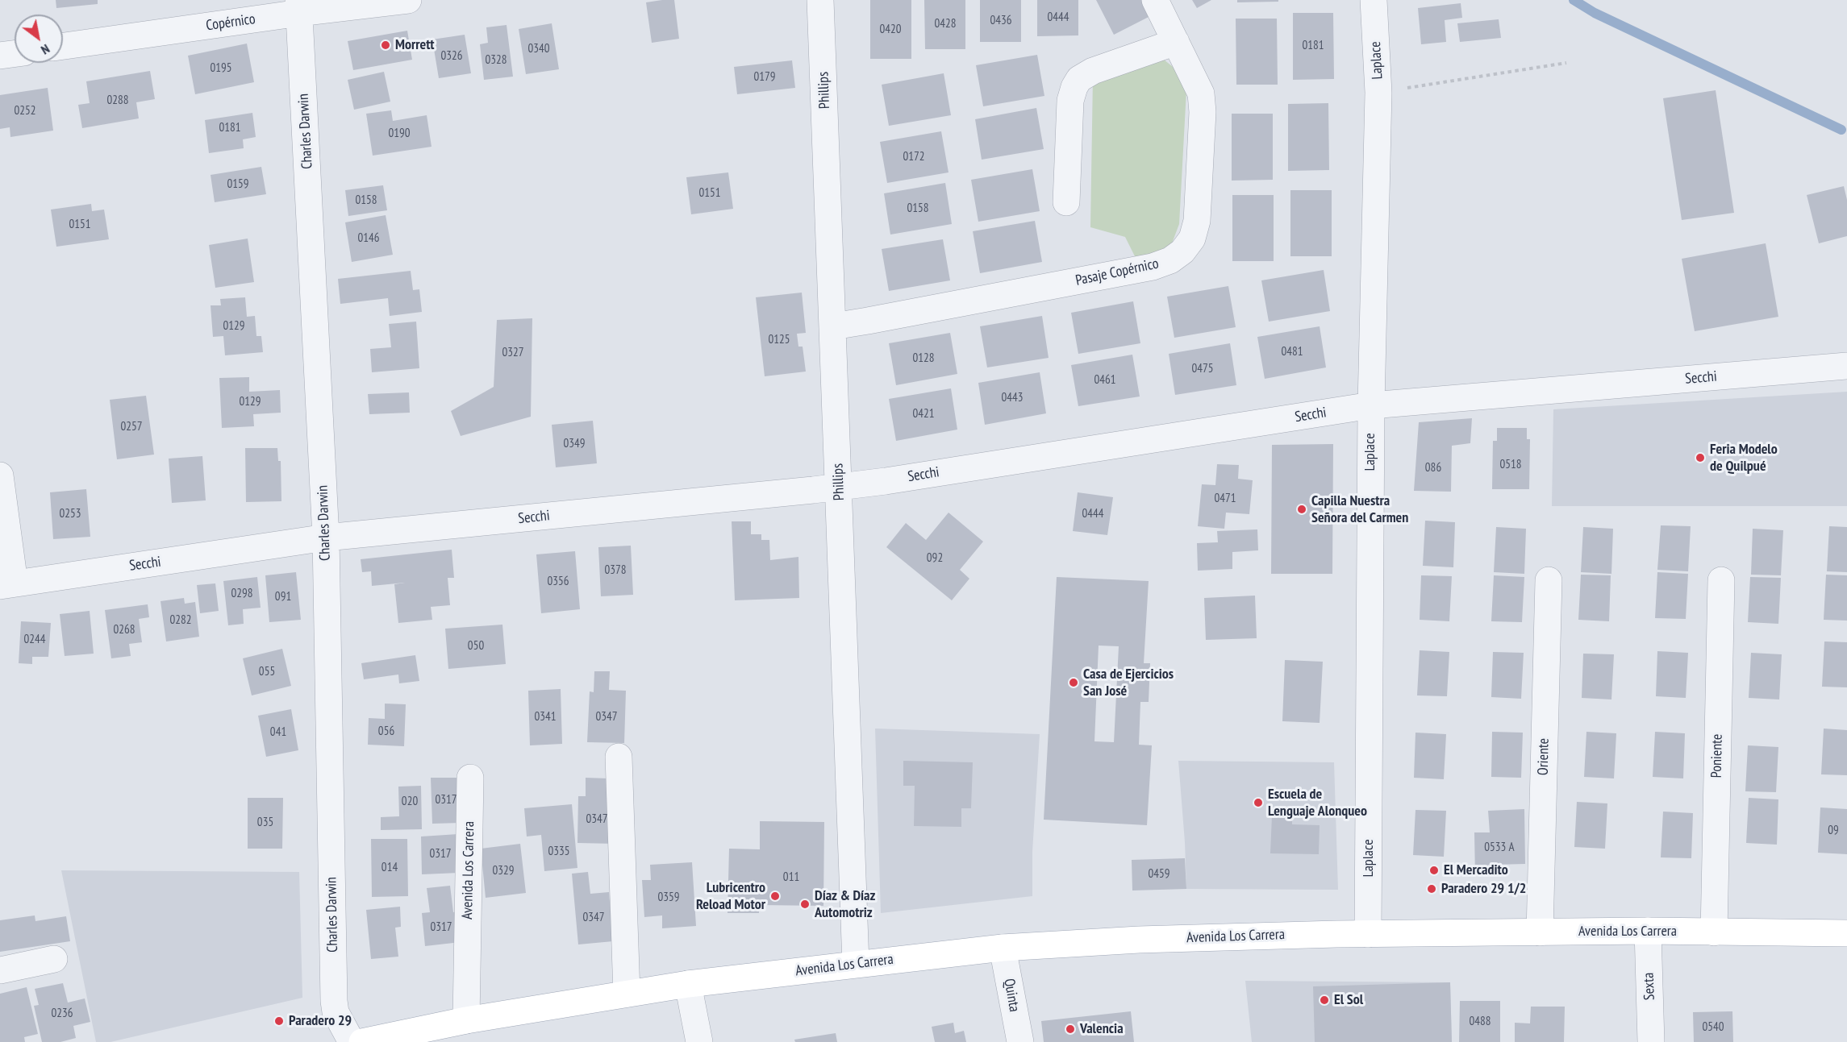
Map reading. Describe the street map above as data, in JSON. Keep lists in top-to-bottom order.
{
  "streets": {
    "main road": ["Avenida Los Carrera"],
    "street": [
      "Copérnico",
      "Laplace",
      "Phillips",
      "Charles Darwin",
      "Pasaje Copérnico",
      "Secchi",
      "Poniente",
      "Oriente",
      "Sexta",
      "Quinta"
    ]
  },
  "crossings": [
    ["Copérnico", "Charles Darwin"],
    ["Laplace", "Secchi"],
    ["Laplace", "Avenida Los Carrera"],
    ["Phillips", "Pasaje Copérnico"],
    ["Phillips", "Secchi"],
    ["Phillips", "Avenida Los Carrera"],
    ["Charles Darwin", "Secchi"],
    ["Poniente", "Avenida Los Carrera"],
    ["Oriente", "Avenida Los Carrera"],
    ["Avenida Los Carrera", "Sexta"],
    ["Avenida Los Carrera", "Quinta"]
  ],
  "places": [
    "Morrett",
    "Feria Modelo de Quilpué",
    "Capilla Nuestra Señora del Carmen",
    "Casa de Ejercicios San José",
    "Escuela de Lenguaje Alonqueo",
    "El Mercadito",
    "Paradero 29 1/2",
    "Lubricentro Reload Motor",
    "Díaz & Díaz Automotriz",
    "El Sol",
    "Paradero 29",
    "Valencia"
  ],
  "house_numbers": [
    "0444",
    "0436",
    "0428",
    "0420",
    "0181",
    "0340",
    "0326",
    "0328",
    "0195",
    "0179",
    "0288",
    "0252",
    "0181",
    "0190",
    "0172",
    "0159",
    "0151",
    "0158",
    "0158",
    "0151",
    "0146",
    "0129",
    "0125",
    "0481",
    "0327",
    "0128",
    "0475",
    "0461",
    "0443",
    "0129",
    "0421",
    "0257",
    "0349",
    "0518",
    "086",
    "0471",
    "0253",
    "0444",
    "092",
    "0378",
    "0356",
    "0298",
    "091",
    "0282",
    "0268",
    "0244",
    "050",
    "055",
    "0341",
    "0347",
    "056",
    "041",
    "0317",
    "020",
    "0347",
    "035",
    "09",
    "0533 A",
    "0335",
    "0317",
    "014",
    "0329",
    "0459",
    "011",
    "0359",
    "0347",
    "0317",
    "0236",
    "0488",
    "0540"
  ],
  "north": "bottom right"
}
